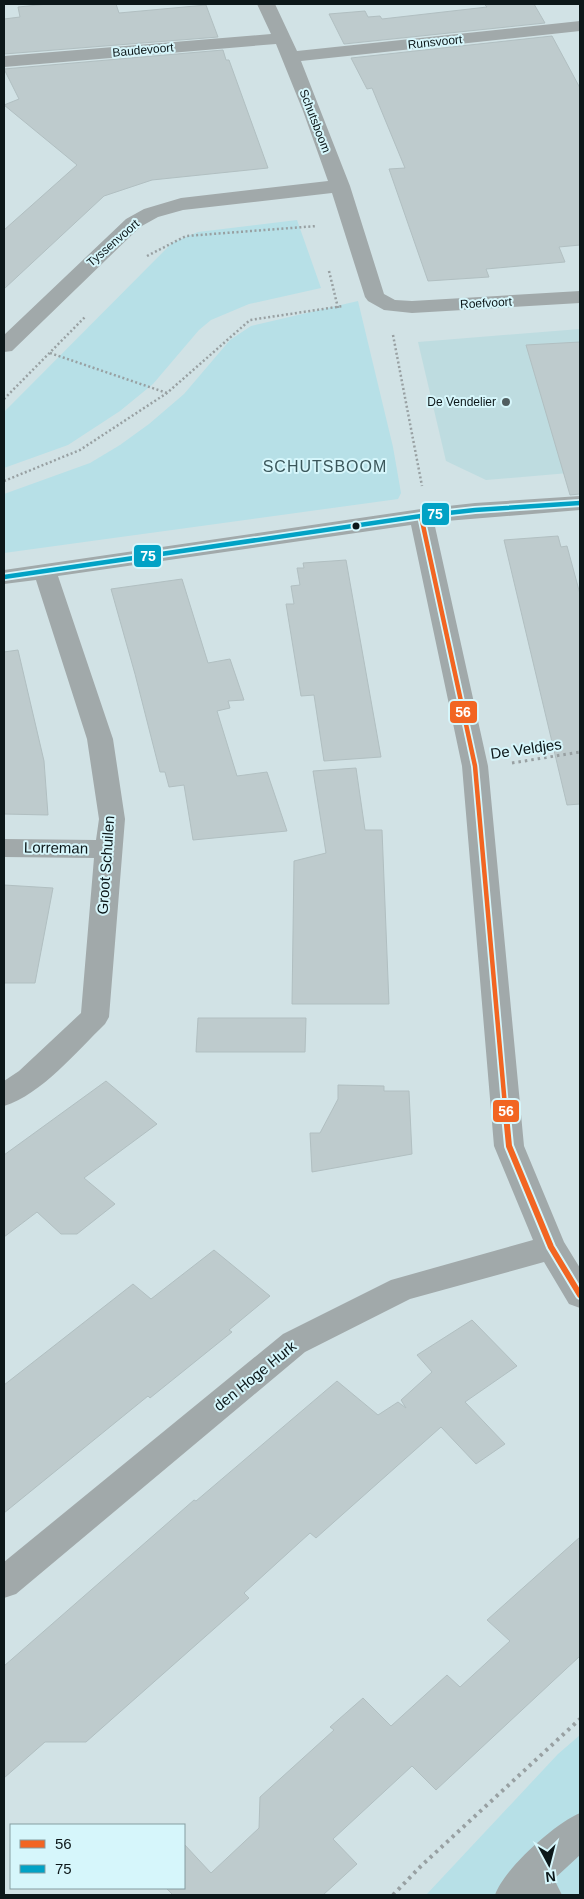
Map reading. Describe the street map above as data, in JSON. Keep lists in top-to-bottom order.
{
  "streets": {
    "street": [
      "Runsvoort",
      "Baudevoort",
      "Schutsboom",
      "Tyssenvoort",
      "Roefvoort",
      "Lorreman",
      "Groot Schuilen",
      "den Hoge Hurk"
    ],
    "path": ["De Veldjes"]
  },
  "crossings": [
    ["Runsvoort", "Schutsboom"],
    ["Baudevoort", "Schutsboom"],
    ["Schutsboom", "Tyssenvoort"],
    ["Schutsboom", "Roefvoort"],
    ["Lorreman", "Groot Schuilen"]
  ],
  "districts": ["SCHUTSBOOM"],
  "places": ["De Vendelier"],
  "lines": ["transit line 75", "transit line 56"],
  "legend": ["56", "75"],
  "north": "bottom"
}
